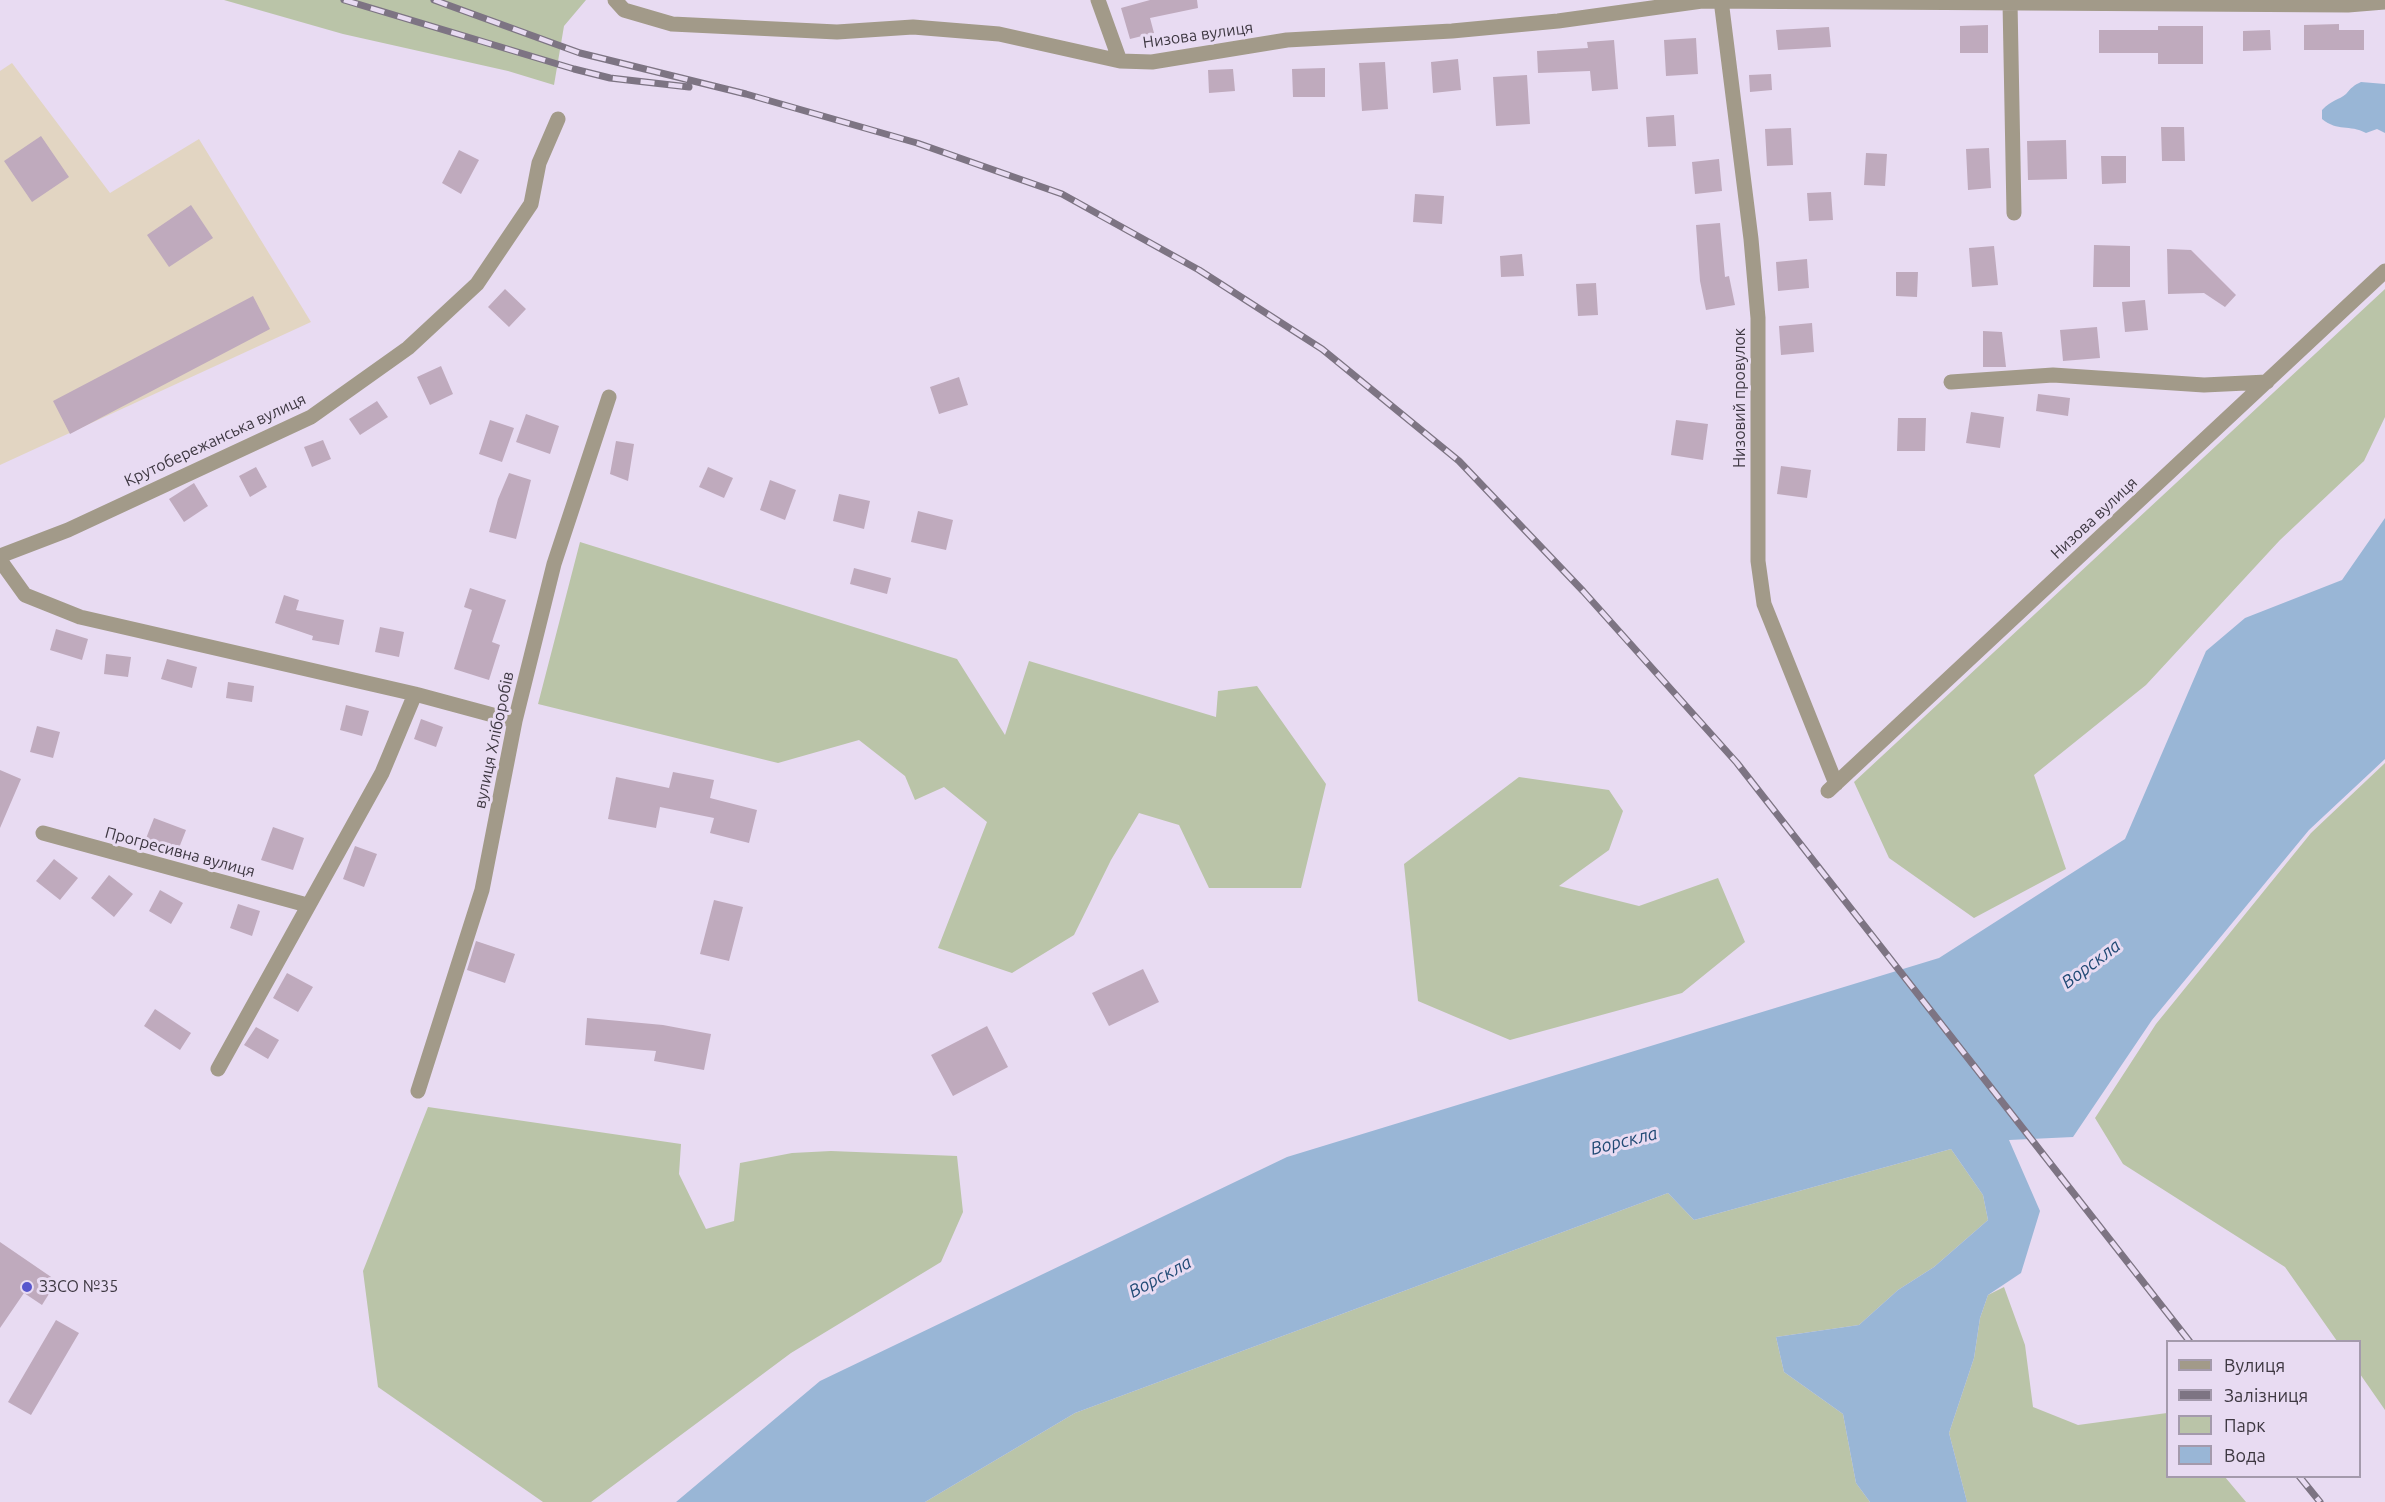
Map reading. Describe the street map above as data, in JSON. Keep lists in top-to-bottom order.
{
  "streets": {
    "street": [
      "Низова вулиця",
      "Низовий провулок",
      "Крутобережанська вулиця",
      "вулиця Хліборобів",
      "Прогресивна вулиця"
    ]
  },
  "crossings": [
    ["Низова вулиця", "Низовий провулок"],
    ["Крутобережанська вулиця", "вулиця Хліборобів"]
  ],
  "water": ["Ворскла"],
  "places": ["ЗЗСО №35"],
  "legend": [
    "Вулиця",
    "Залізниця",
    "Парк",
    "Вода"
  ]
}
